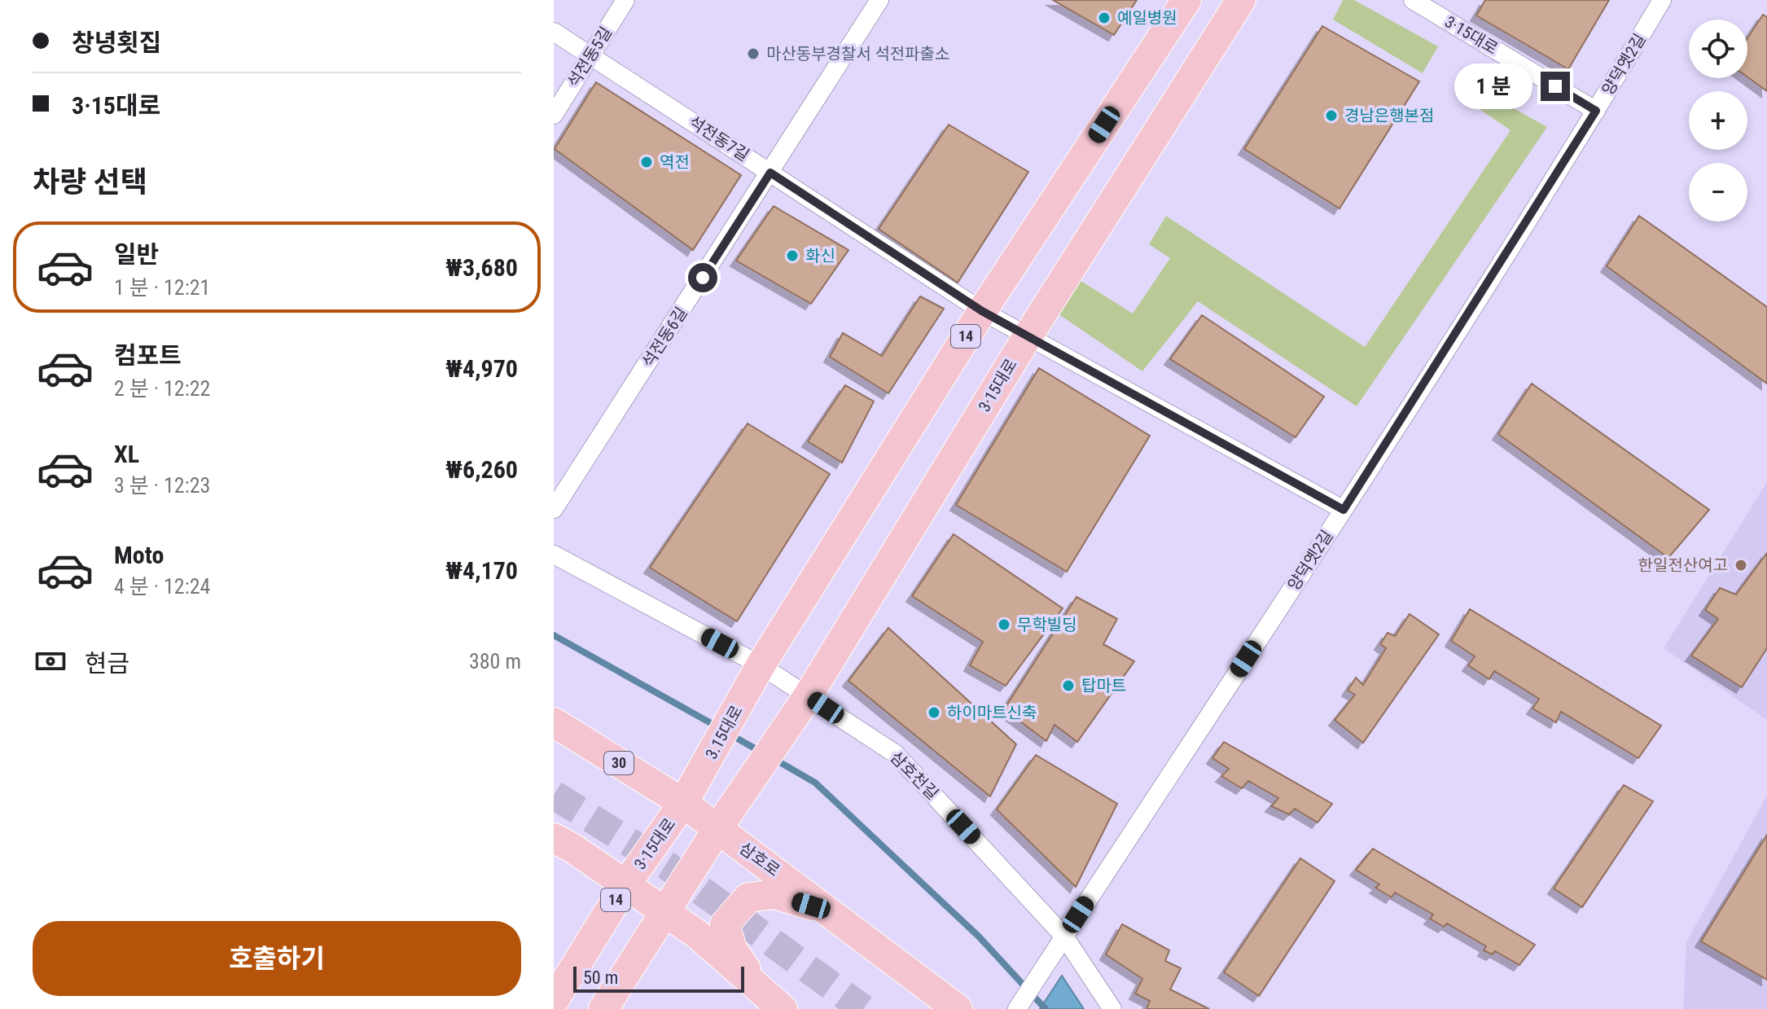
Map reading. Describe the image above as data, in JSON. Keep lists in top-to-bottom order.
{
  "streets": {
    "main road": [
      "3·15대로",
      "14",
      "3.15대로",
      "30",
      "삼호로"
    ],
    "street": [
      "석전동5길",
      "양덕옛2길",
      "석전동7길",
      "석전동6길",
      "삼호천길"
    ]
  },
  "crossings": [
    ["3·15대로", "양덕옛2길"],
    ["3·15대로", "석전동7길"],
    ["3·15대로", "3.15대로"],
    ["3·15대로", "삼호천길"],
    ["3·15대로", "삼호로"],
    ["석전동5길", "석전동7길"],
    ["양덕옛2길", "석전동7길"],
    ["양덕옛2길", "삼호천길"],
    ["석전동7길", "14"],
    ["석전동7길", "석전동6길"],
    ["14", "3.15대로"],
    ["14", "삼호천길"],
    ["3.15대로", "삼호천길"],
    ["3.15대로", "삼호로"]
  ],
  "places": [
    "예일병원",
    "마산동부경찰서 석전파출소",
    "경남은행본점",
    "역전",
    "화신",
    "한일전산여고",
    "무학빌딩",
    "탑마트",
    "하이마트신축"
  ],
  "scale_bar": "50 m",
  "page": {
    "banner": ["창녕횟집", "3·15대로"],
    "map_buttons": ["+", "−"],
    "bubble": "1 분",
    "heading": "차량 선택",
    "list": [
      {
        "name": "일반",
        "note": "1 분 · 12:21",
        "value": "₩3,680"
      },
      {
        "name": "컴포트",
        "note": "2 분 · 12:22",
        "value": "₩4,970"
      },
      {
        "name": "XL",
        "note": "3 분 · 12:23",
        "value": "₩6,260"
      },
      {
        "name": "Moto",
        "note": "4 분 · 12:24",
        "value": "₩4,170"
      }
    ],
    "pay": ["현금", "380 m"],
    "buttons": "호출하기",
    "scale": "50 m"
  }
}
